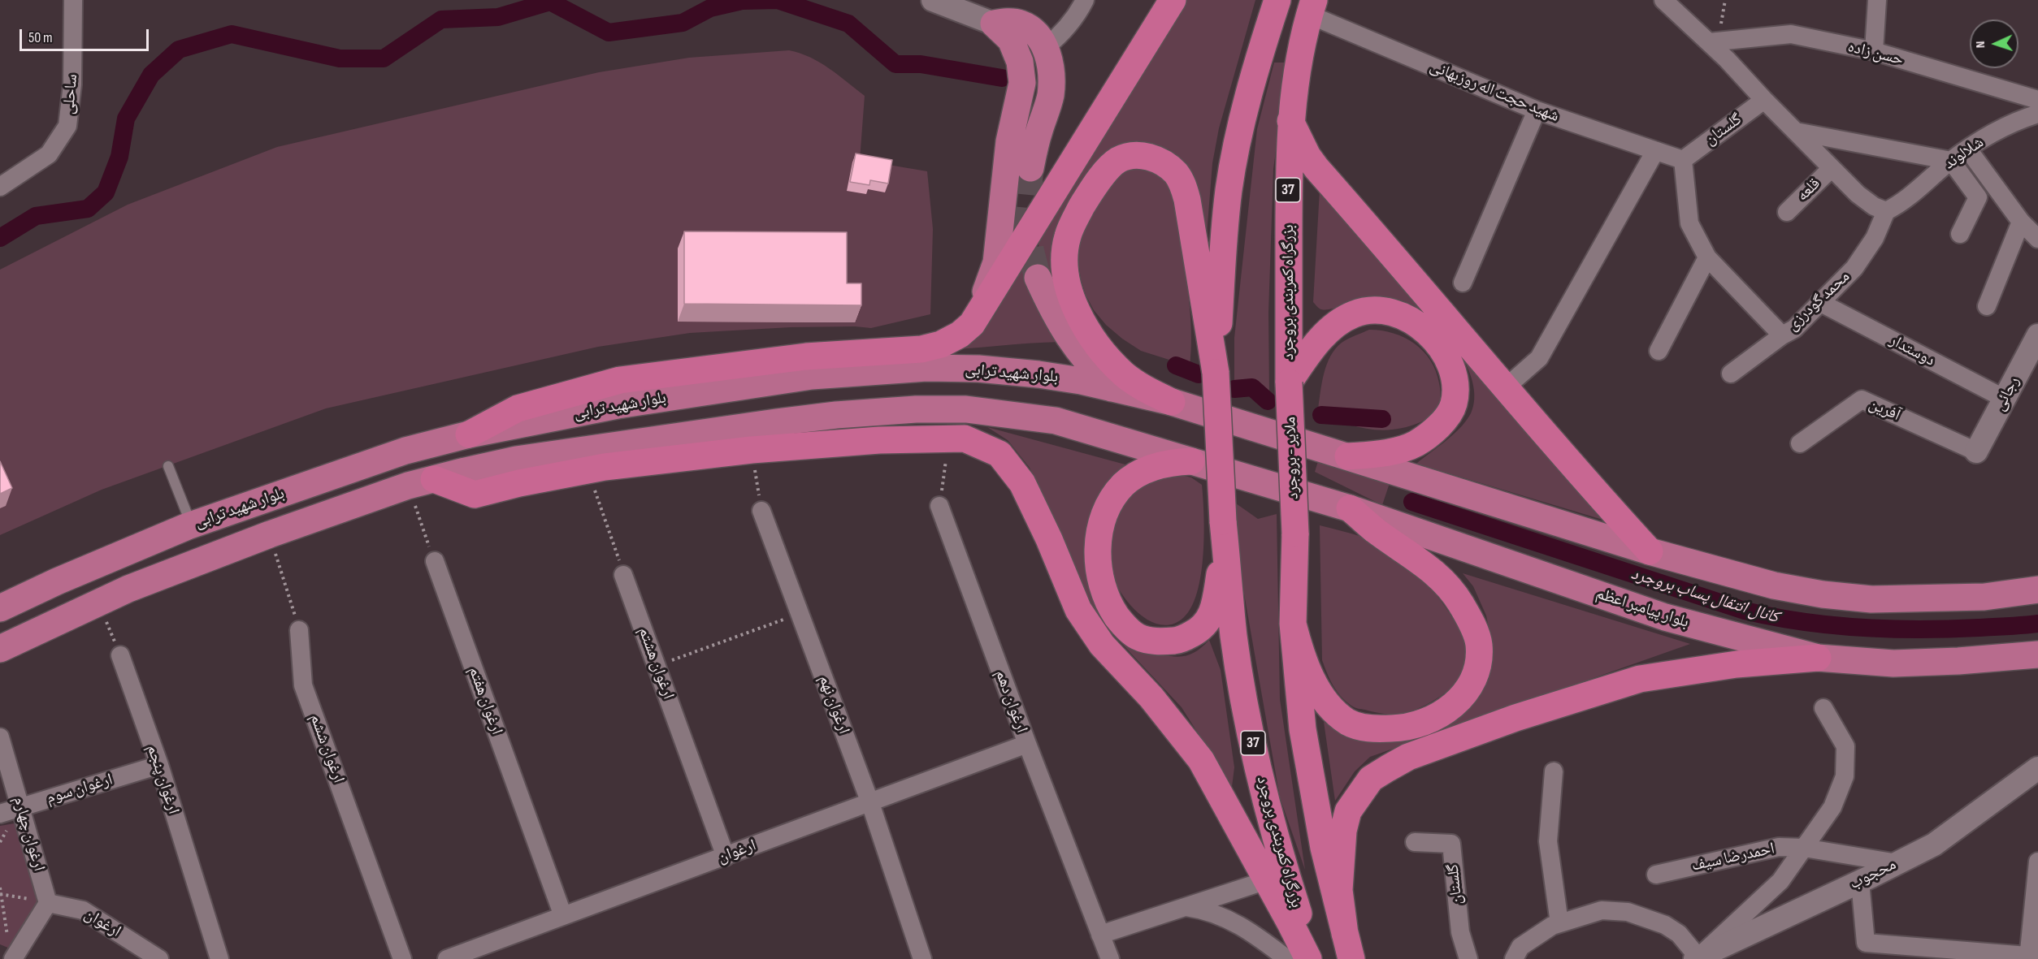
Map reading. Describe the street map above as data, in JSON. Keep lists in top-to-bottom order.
{
  "streets": {
    "highway": ["37", "بزرگراه کمربندی بروجرد", "ملایر - بروجرد"],
    "main road": ["بلوار شهید ترابی", "بلوار پیامبر اعظم"],
    "street": [
      "حسن زاده",
      "شهید حجت اله روزبهانی",
      "ساحلی",
      "گلستان",
      "شلالوند",
      "قلعه",
      "محمد گودرزی",
      "دوستدار",
      "رجائی",
      "آفرین",
      "ارغوان هشتم",
      "ارغوان هفتم",
      "ارغوان دهم",
      "ارغوان نهم",
      "ارغوان ششم",
      "ارغوان پنجم",
      "ارغوان سوم",
      "ارغوان چهارم",
      "ارغوان",
      "احمدرضا سیف",
      "محجوب"
    ]
  },
  "crossings": [
    ["شهید حجت اله روزبهانی", "گلستان"],
    ["شهید حجت اله روزبهانی", "بزرگراه کمربندی بروجرد"],
    ["شلالوند", "محمد گودرزی"],
    ["37", "بزرگراه کمربندی بروجرد"],
    ["37", "ملایر - بروجرد"],
    ["بزرگراه کمربندی بروجرد", "ملایر - بروجرد"],
    ["محمد گودرزی", "دوستدار"],
    ["دوستدار", "رجائی"],
    ["رجائی", "آفرین"],
    ["ارغوان هشتم", "ارغوان"],
    ["ارغوان هفتم", "ارغوان"],
    ["ارغوان دهم", "ارغوان"],
    ["ارغوان نهم", "ارغوان"],
    ["ارغوان پنجم", "ارغوان سوم"],
    ["ارغوان سوم", "ارغوان چهارم"],
    ["ارغوان چهارم", "ارغوان"],
    ["احمدرضا سیف", "محجوب"]
  ],
  "water": ["کانال انتقال پساب بروجرد"],
  "scale_bar": "50 m",
  "north": "left"
}
